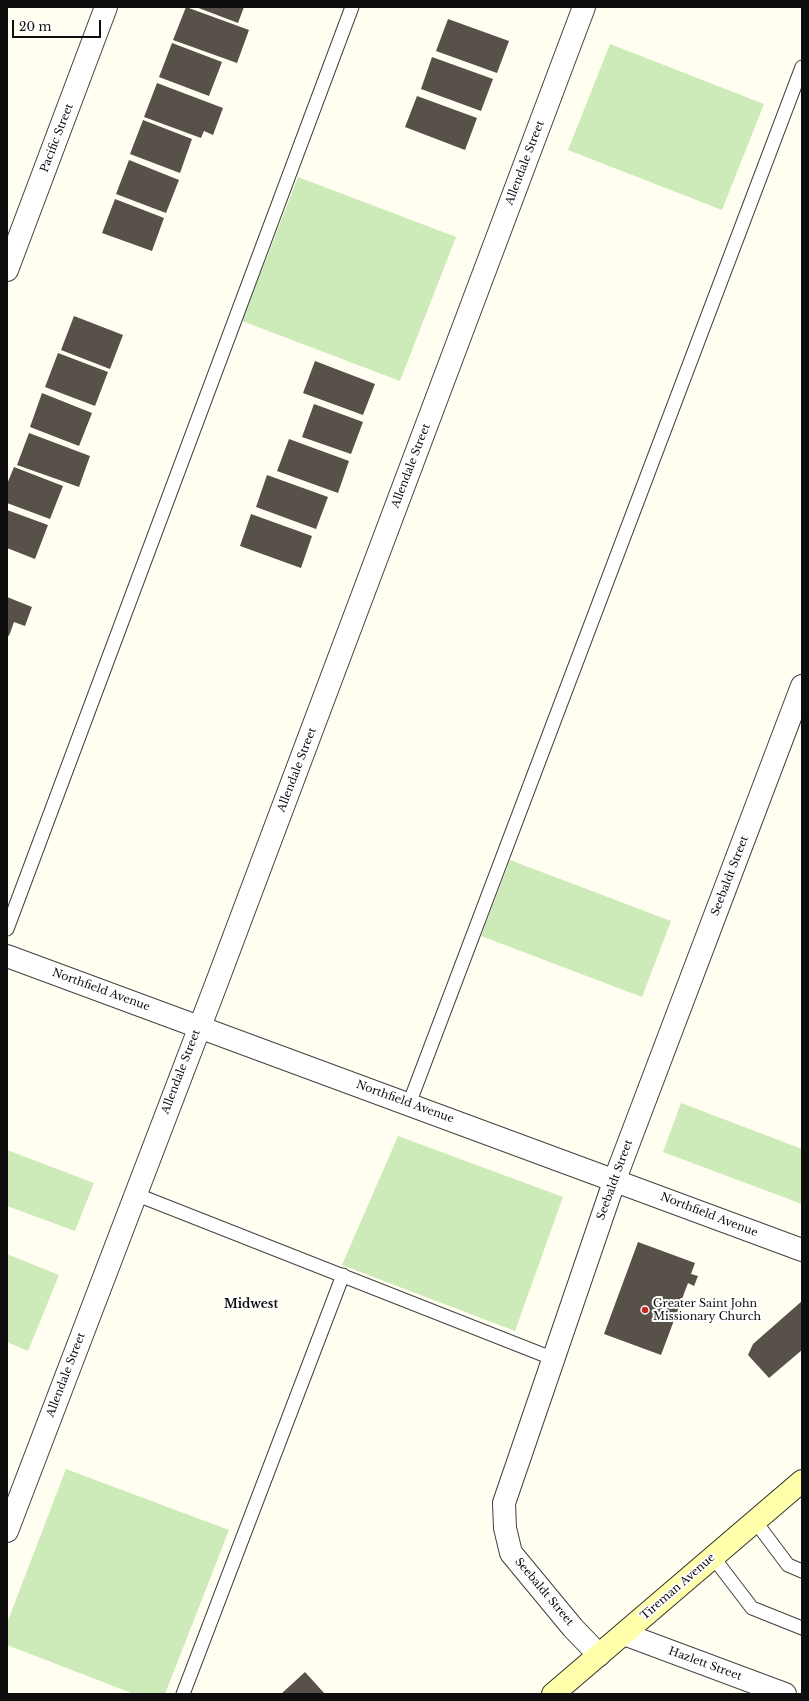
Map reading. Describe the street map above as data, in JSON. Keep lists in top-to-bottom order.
{
  "streets": {
    "street": [
      "Pacific Street",
      "Allendale Street",
      "Seebaldt Street",
      "Northfield Avenue",
      "Tireman Avenue",
      "Hazlett Street"
    ]
  },
  "crossings": [
    ["Allendale Street", "Northfield Avenue"],
    ["Seebaldt Street", "Northfield Avenue"],
    ["Seebaldt Street", "Tireman Avenue"],
    ["Tireman Avenue", "Hazlett Street"]
  ],
  "districts": ["Midwest"],
  "places": ["Greater Saint John Missionary Church"],
  "scale_bar": "20 m"
}
